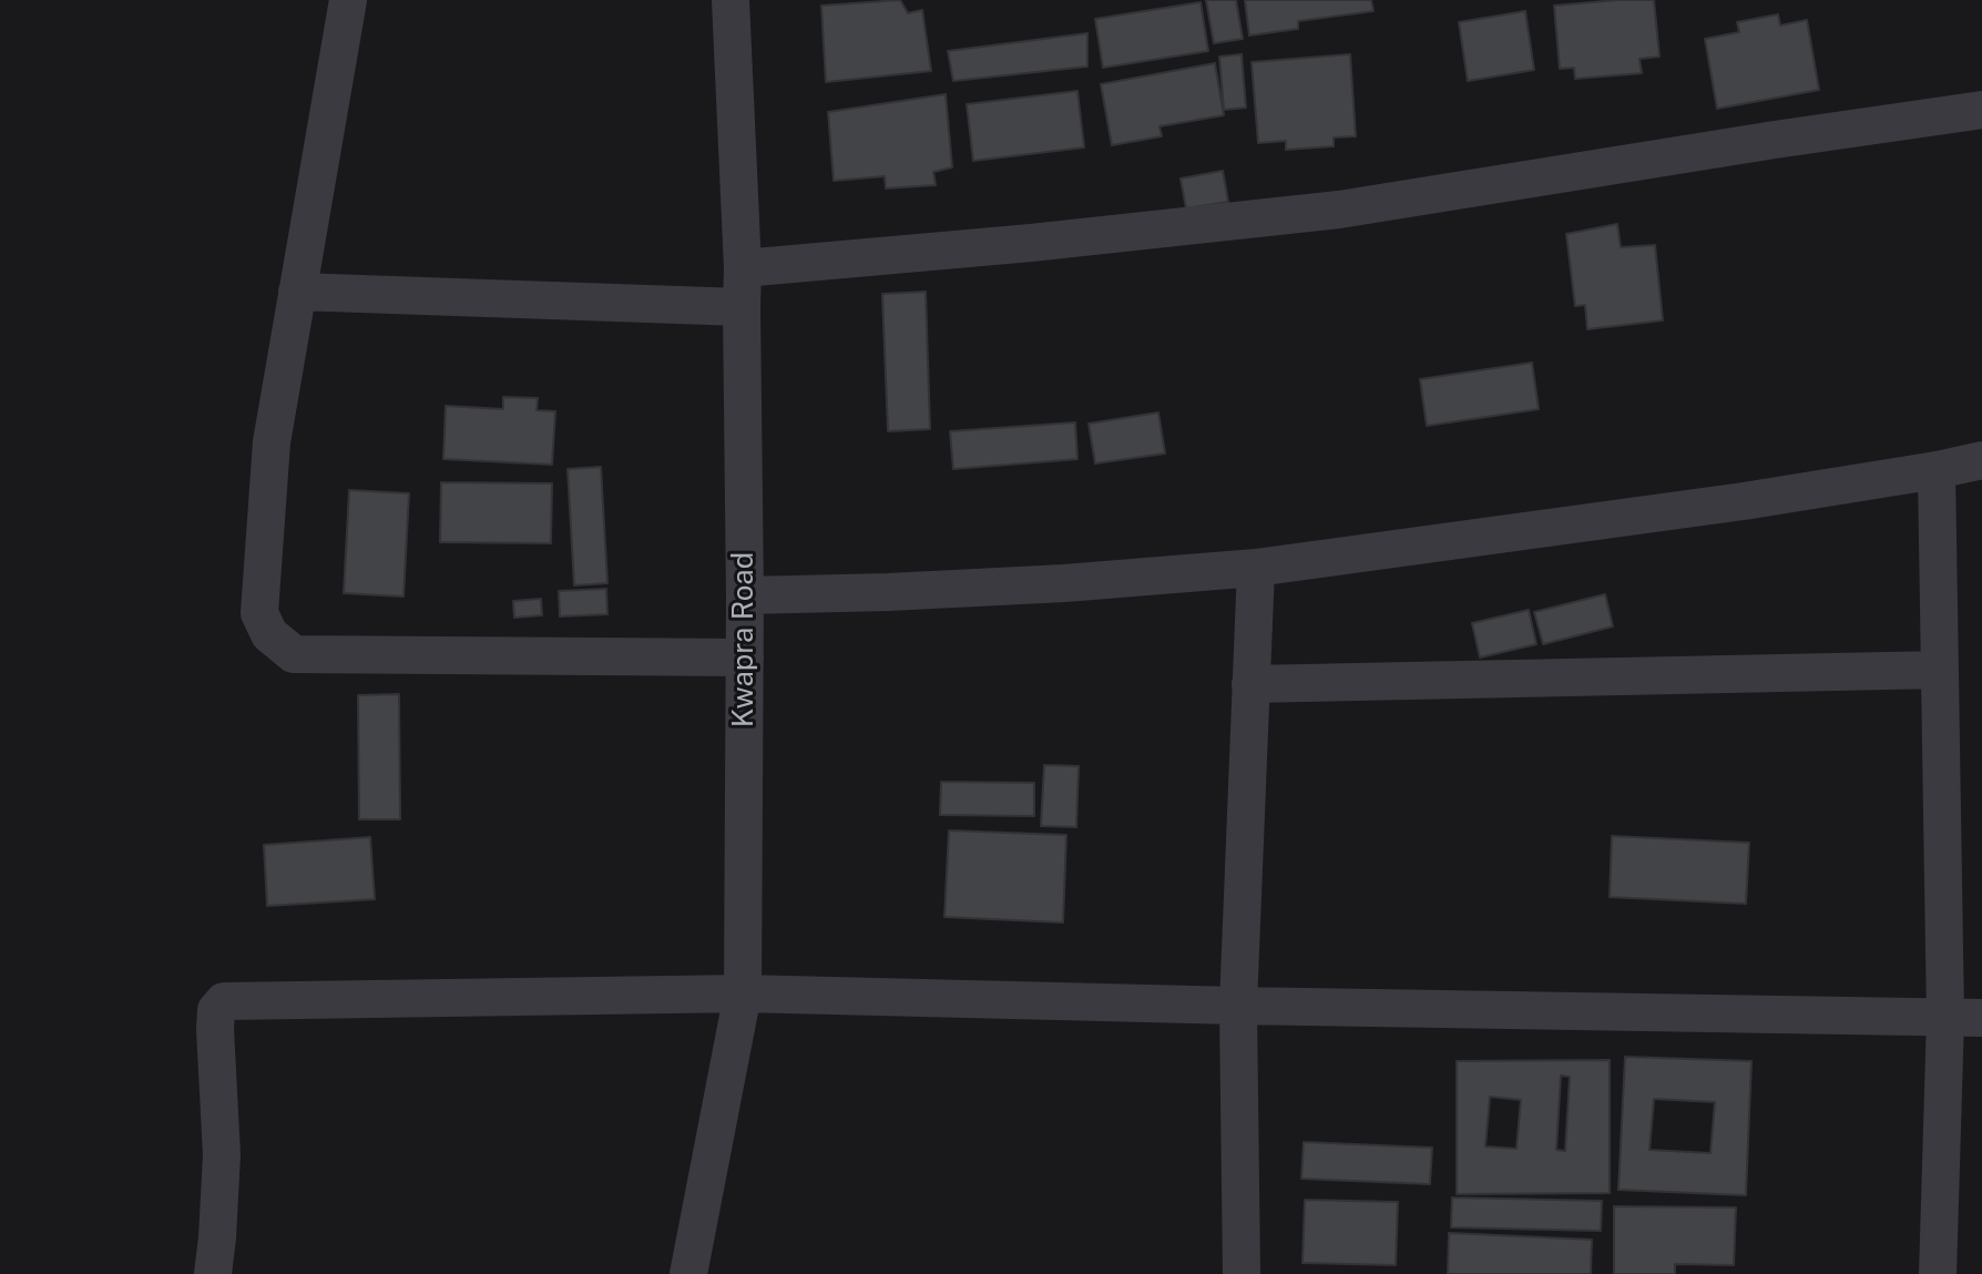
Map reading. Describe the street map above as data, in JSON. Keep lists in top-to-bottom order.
{
  "streets": {
    "street": ["Kwapra Road"]
  }
}
